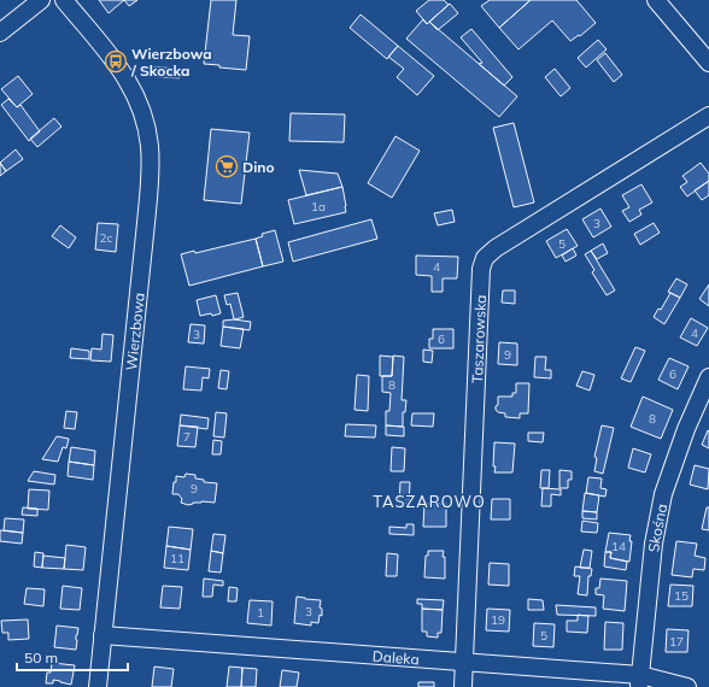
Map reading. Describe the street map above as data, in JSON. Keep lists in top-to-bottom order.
{
  "streets": {
    "street": [
      "Wierzbowa",
      "Taszarowska",
      "Skośna",
      "Daleka"
    ]
  },
  "crossings": [
    ["Wierzbowa", "Daleka"],
    ["Taszarowska", "Daleka"],
    ["Skośna", "Daleka"]
  ],
  "districts": ["TASZAROWO"],
  "places": {
    "bus stop": ["Wierzbowa / Skocka"],
    "supermarket": ["Dino"]
  },
  "house_numbers": [
    "1a",
    "3",
    "2c",
    "5",
    "4",
    "4",
    "3",
    "6",
    "9",
    "6",
    "8",
    "8",
    "7",
    "9",
    "14",
    "11",
    "15",
    "3",
    "1",
    "19",
    "5",
    "17"
  ],
  "scale_bar": "50 m"
}
